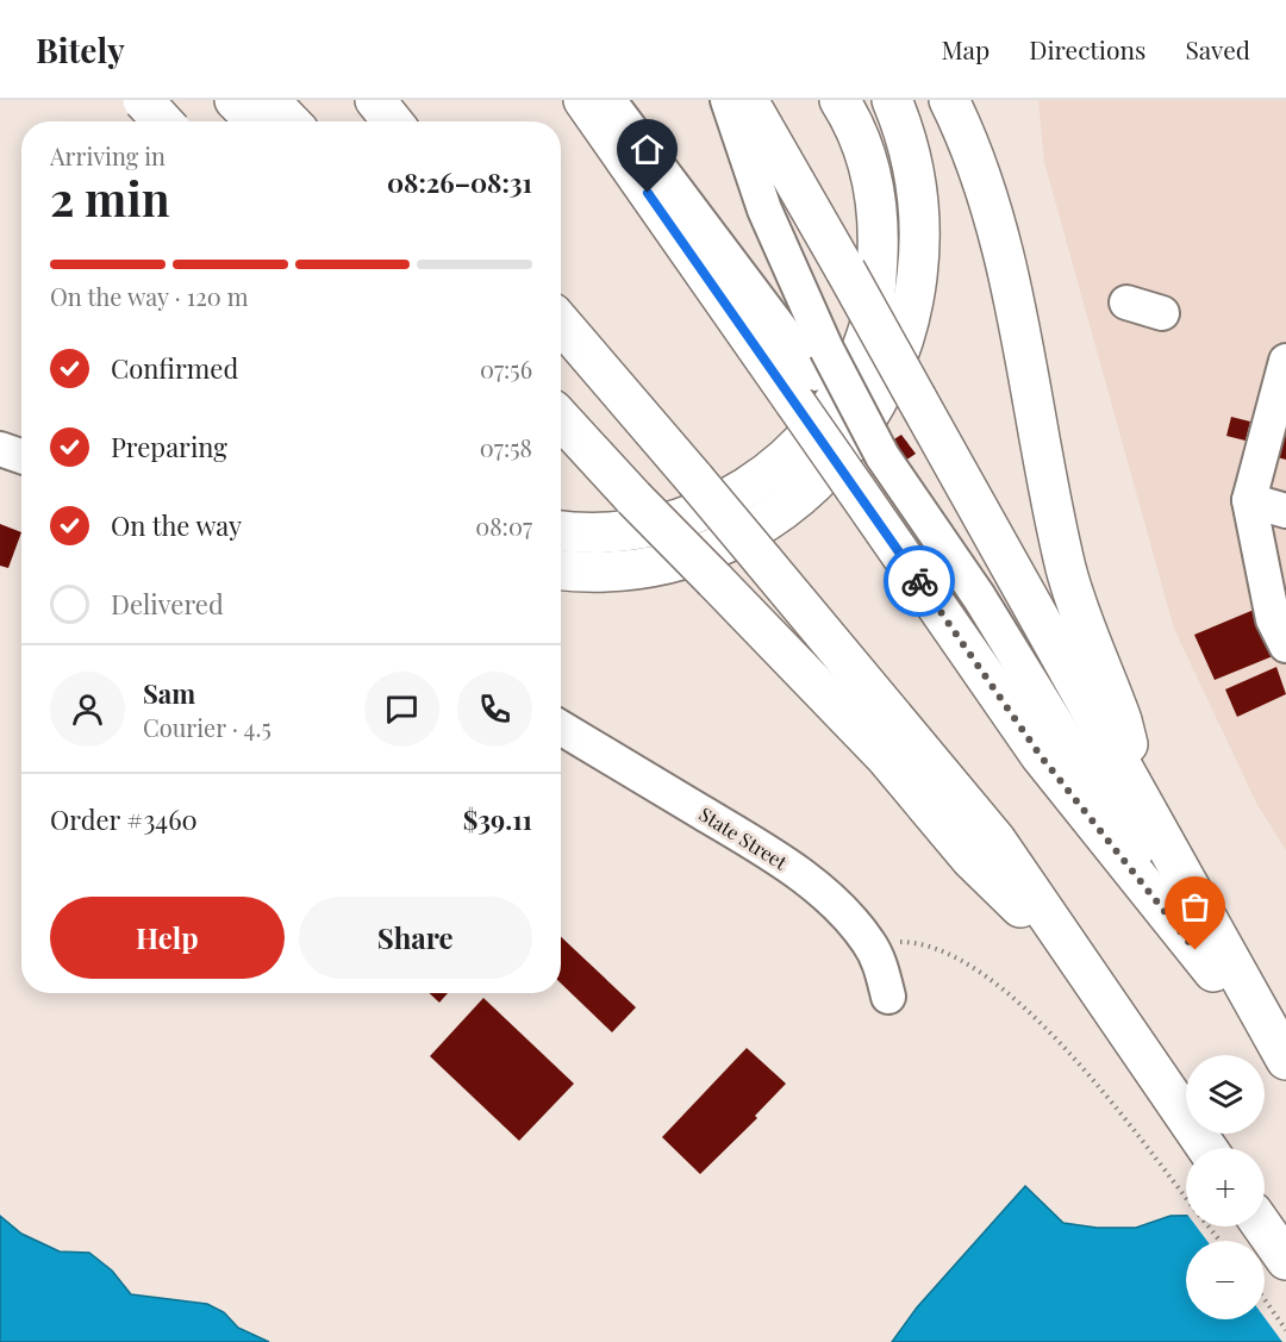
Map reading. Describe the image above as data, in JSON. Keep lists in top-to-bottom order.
{
  "streets": {
    "street": ["State Street"]
  },
  "page": {
    "header": "Bitely",
    "nav": ["Map", "Directions", "Saved"],
    "heading": ["2 min", "Arriving in", "08:26–08:31"],
    "panel": [
      "Sam",
      "Courier · 4.5",
      "Order #3460",
      "$39.11"
    ],
    "bar": "On the way · 120 m",
    "list": [
      ["Confirmed", "07:56"],
      ["Preparing", "07:58"],
      ["On the way", "08:07"],
      "Delivered"
    ],
    "buttons": ["Help", "Share"],
    "map_buttons": ["+", "−"]
  }
}
